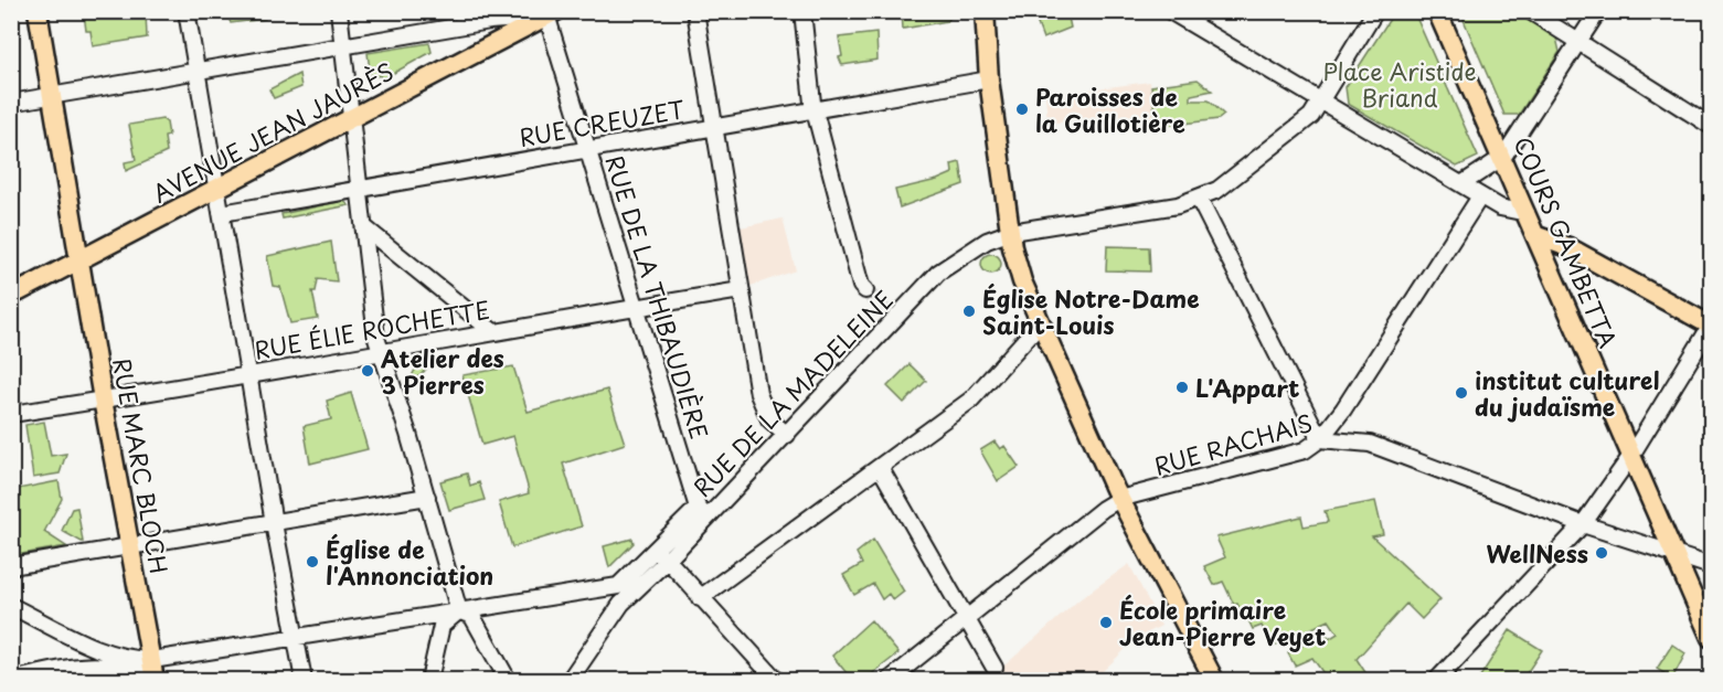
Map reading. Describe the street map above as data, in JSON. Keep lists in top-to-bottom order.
{
  "streets": {
    "main road": ["AVENUE JEAN JAURÈS", "COURS GAMBETTA", "RUE MARC BLOCH"],
    "street": [
      "RUE CREUZET",
      "RUE DE LA THIBAUDIÈRE",
      "RUE ÉLIE ROCHETTE",
      "RUE DE LA MADELEINE",
      "RUE RACHAIS"
    ]
  },
  "crossings": [
    ["RUE CREUZET", "RUE DE LA THIBAUDIÈRE"],
    ["AVENUE JEAN JAURÈS", "RUE DE LA THIBAUDIÈRE"],
    ["AVENUE JEAN JAURÈS", "RUE MARC BLOCH"],
    ["COURS GAMBETTA", "RUE RACHAIS"],
    ["RUE DE LA THIBAUDIÈRE", "RUE ÉLIE ROCHETTE"],
    ["RUE DE LA THIBAUDIÈRE", "RUE DE LA MADELEINE"],
    ["RUE ÉLIE ROCHETTE", "RUE MARC BLOCH"]
  ],
  "parks": ["Place Aristide Briand"],
  "places": [
    "Paroisses de la Guillotière",
    "Église Notre-Dame Saint-Louis",
    "Atelier des 3 Pierres",
    "L'Appart",
    "institut culturel du judaïsme",
    "WellNess",
    "Église de l'Annonciation",
    "École primaire Jean-Pierre Veyet"
  ]
}
